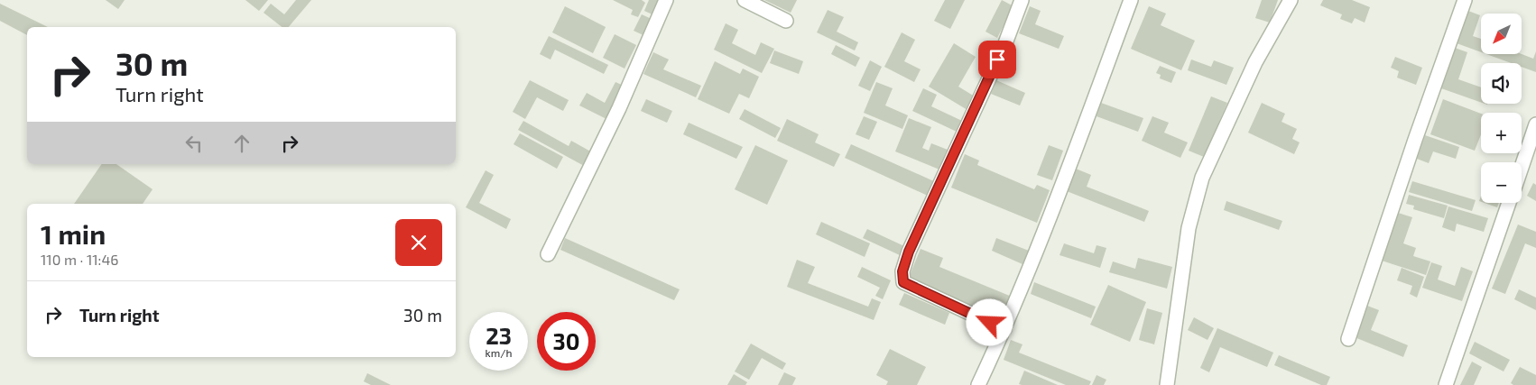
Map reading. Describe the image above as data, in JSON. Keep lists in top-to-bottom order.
{
  "north": "bottom left",
  "page": {
    "map_buttons": ["+", "−"],
    "turn": ["30 m", "Turn right"],
    "heading": ["1 min", "110 m · 11:46"],
    "list": [
      {
        "name": "Turn right",
        "value": "30 m"
      }
    ],
    "speed": "23 km/h",
    "limit": "30"
  }
}
